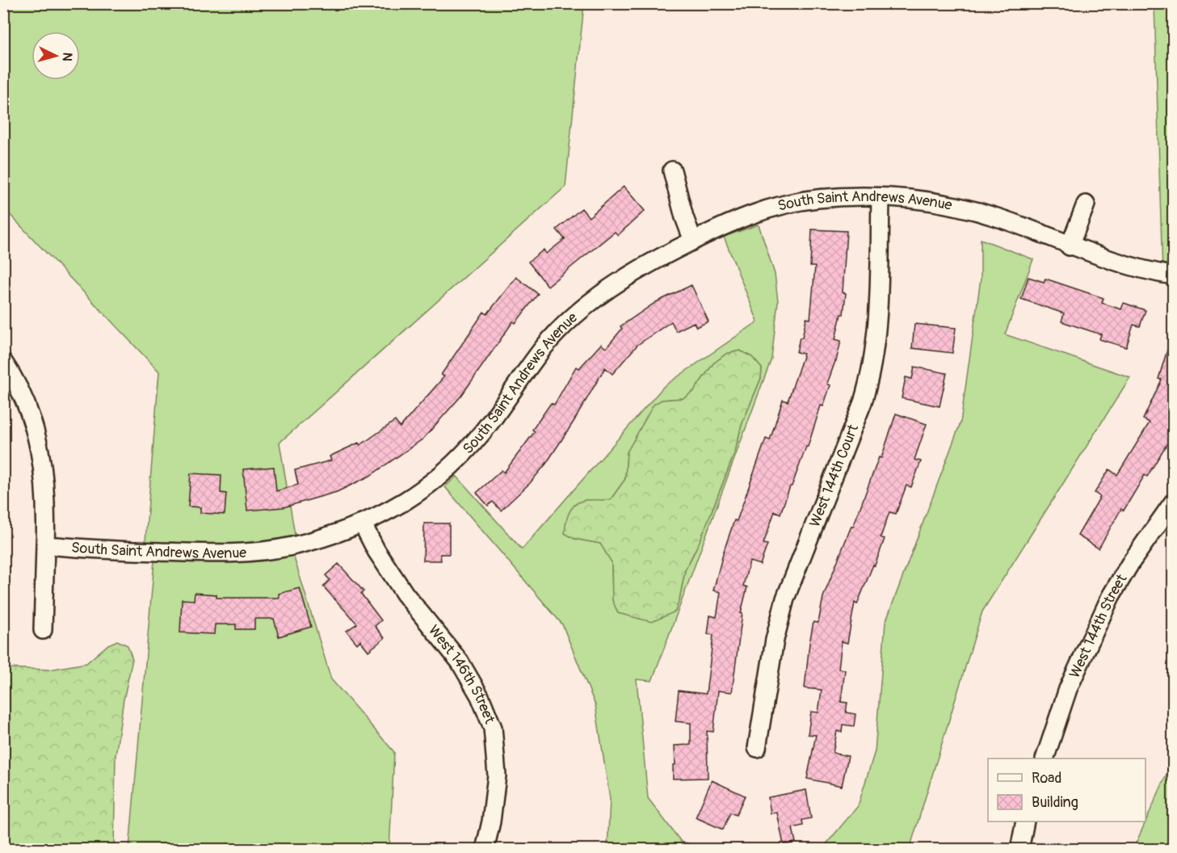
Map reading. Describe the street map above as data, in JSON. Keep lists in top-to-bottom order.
{
  "streets": {
    "street": [
      "South Saint Andrews Avenue",
      "West 144th Court",
      "West 144th Street",
      "West 146th Street"
    ]
  },
  "crossings": [
    ["South Saint Andrews Avenue", "West 144th Court"],
    ["South Saint Andrews Avenue", "West 146th Street"]
  ],
  "legend": ["Road", "Building"],
  "north": "right"
}
